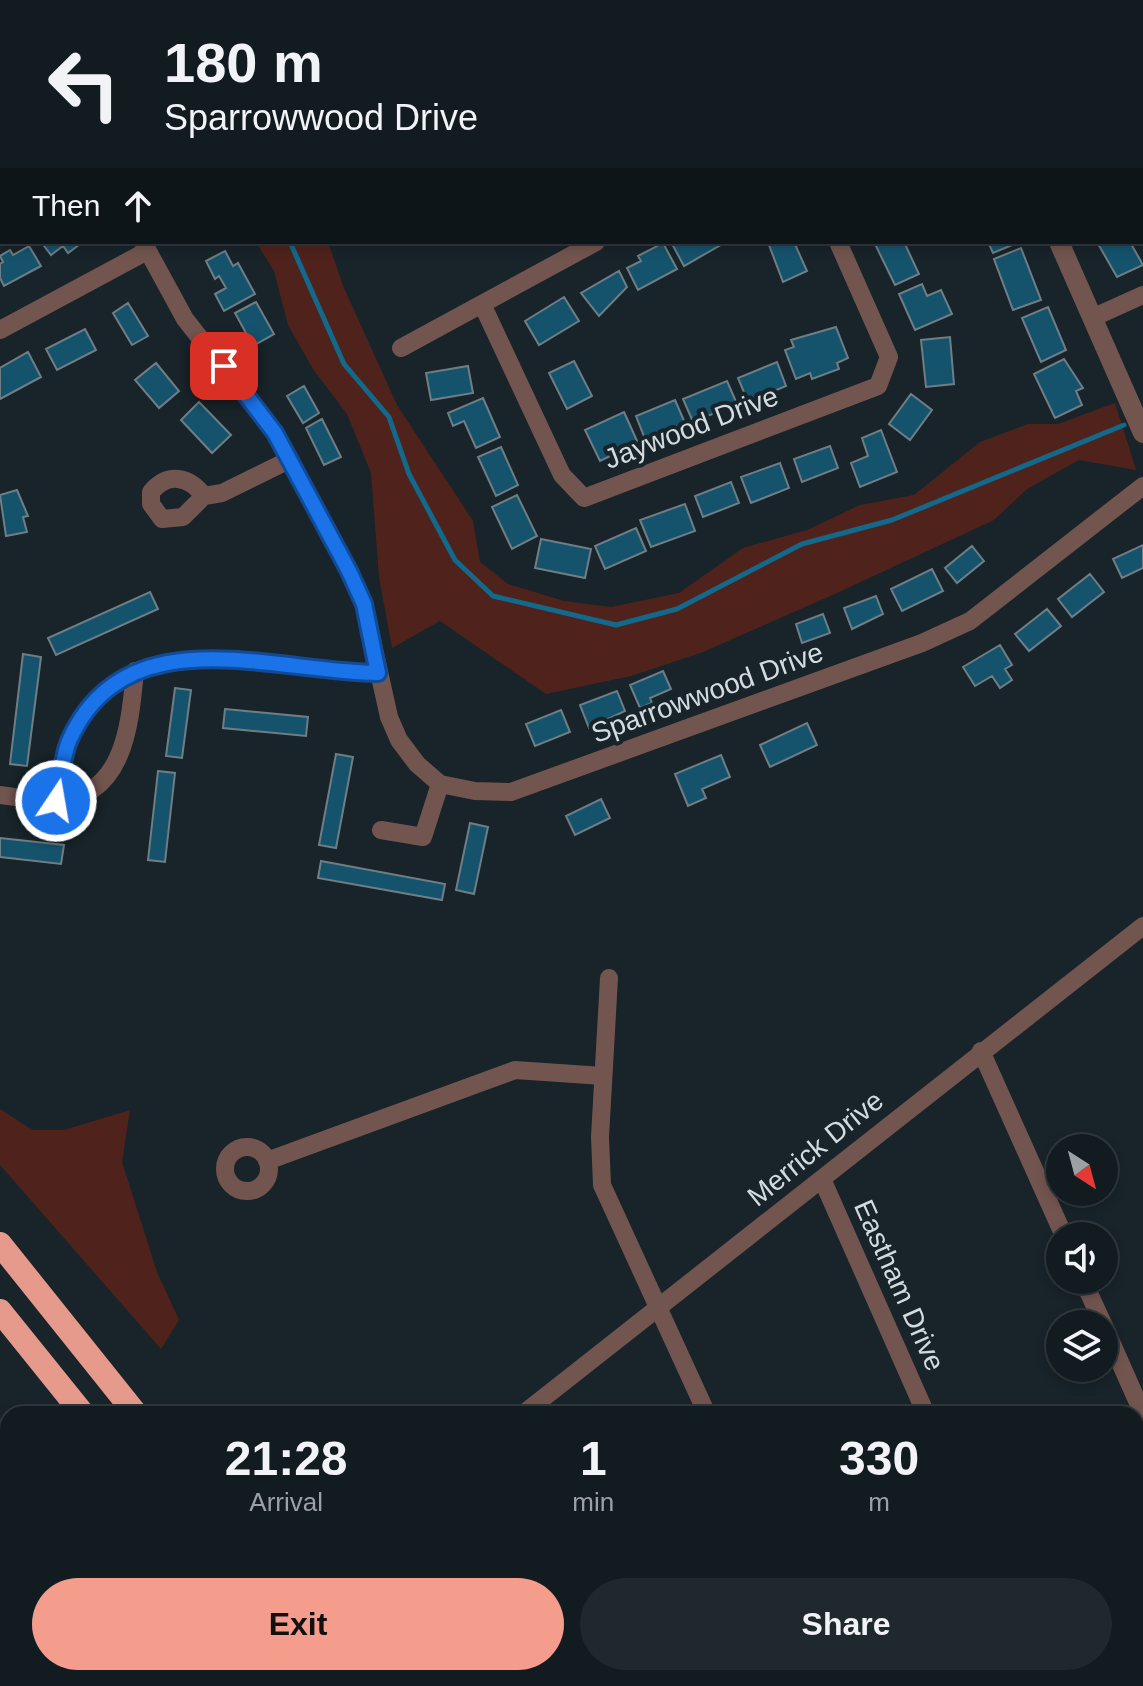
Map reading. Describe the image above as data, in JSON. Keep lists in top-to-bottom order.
{
  "streets": {
    "street": [
      "Jaywood Drive",
      "Sparrowwood Drive",
      "Merrick Drive",
      "Eastham Drive"
    ]
  },
  "crossings": [
    ["Merrick Drive", "Eastham Drive"]
  ],
  "north": "bottom right",
  "page": {
    "turn": ["180 m", "Sparrowwood Drive"],
    "then": "Then",
    "eta": [
      "21:28",
      "Arrival",
      "1",
      "min",
      "330",
      "m"
    ],
    "buttons": ["Exit", "Share"]
  }
}
